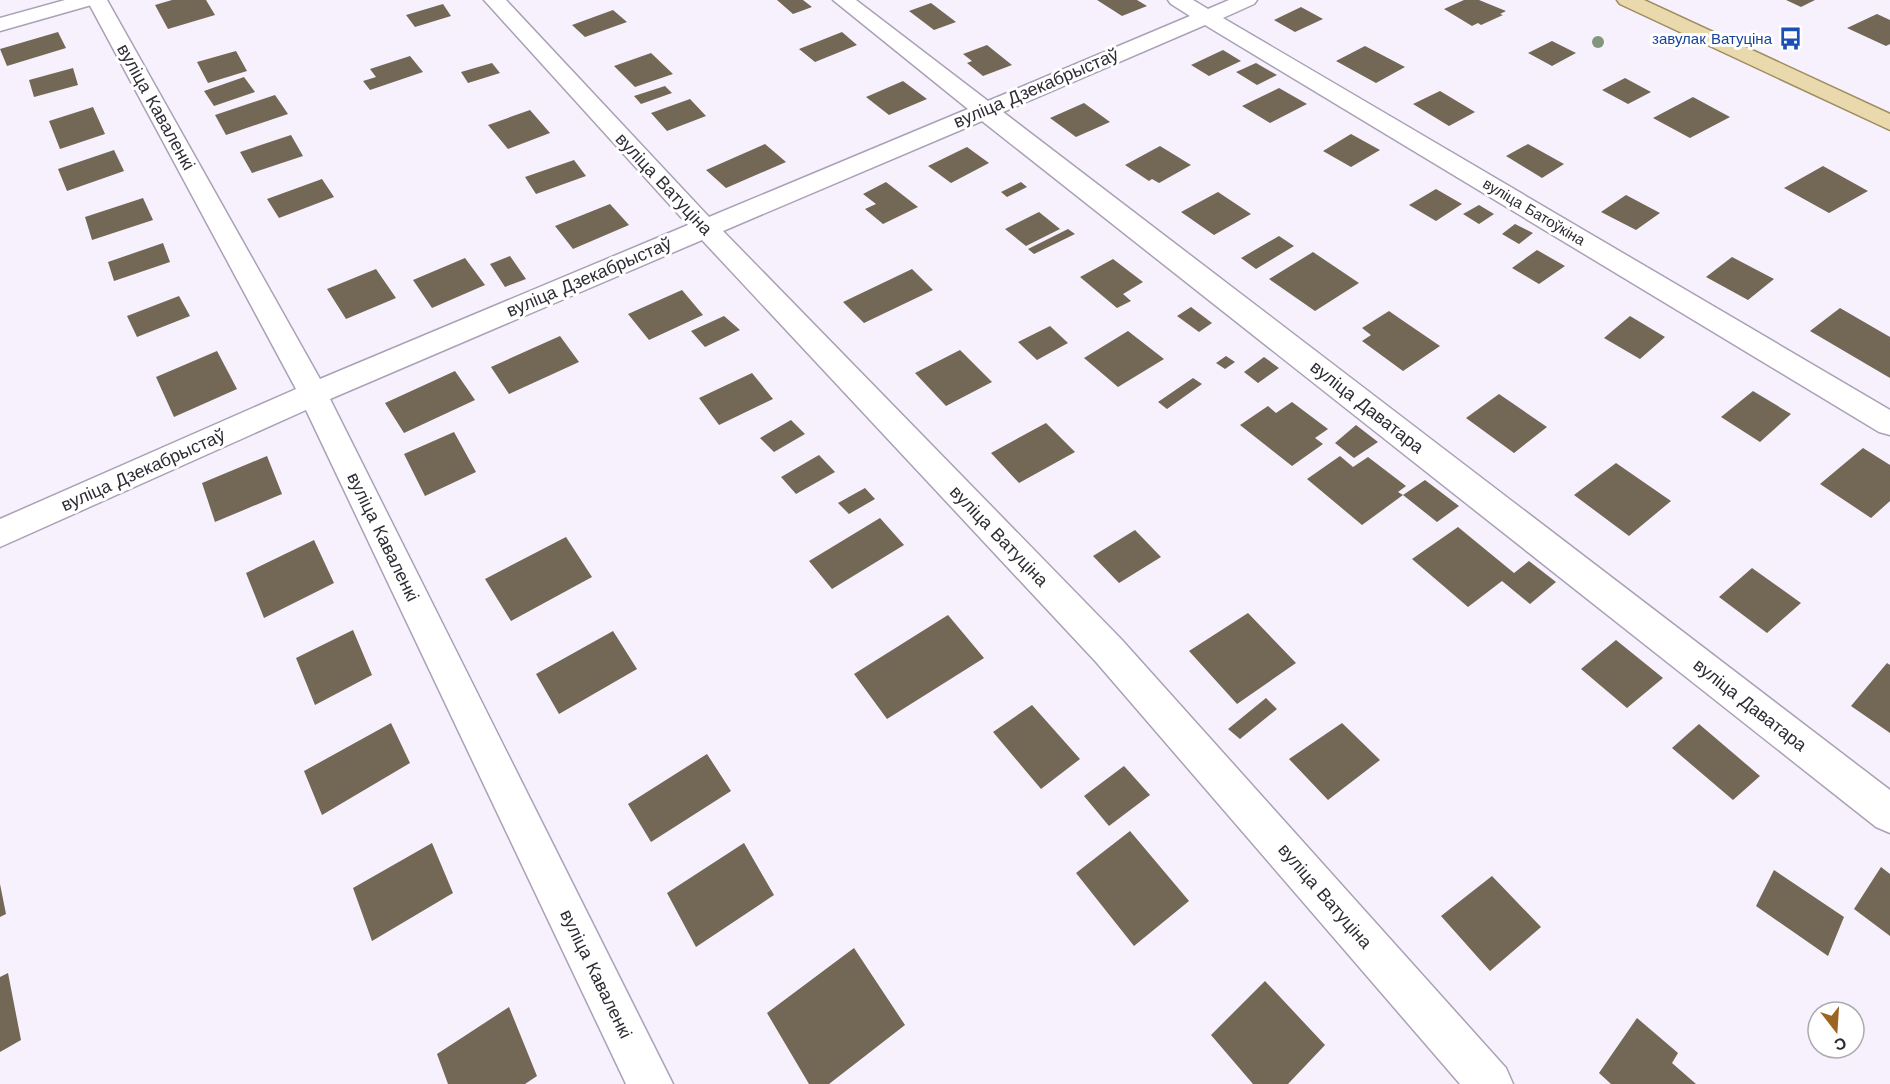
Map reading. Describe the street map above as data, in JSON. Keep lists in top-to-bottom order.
{
  "streets": {
    "street": [
      "вуліца Дзекабрыстаў",
      "вуліца Каваленкі",
      "вуліца Ватуціна",
      "вуліца Батоўкіна",
      "вуліца Даватара"
    ]
  },
  "crossings": [
    ["вуліца Дзекабрыстаў", "вуліца Каваленкі"],
    ["вуліца Дзекабрыстаў", "вуліца Ватуціна"],
    ["вуліца Дзекабрыстаў", "вуліца Батоўкіна"],
    ["вуліца Дзекабрыстаў", "вуліца Даватара"]
  ],
  "places": {
    "bus stop": ["завулак Ватуціна"]
  },
  "north": "bottom"
}
